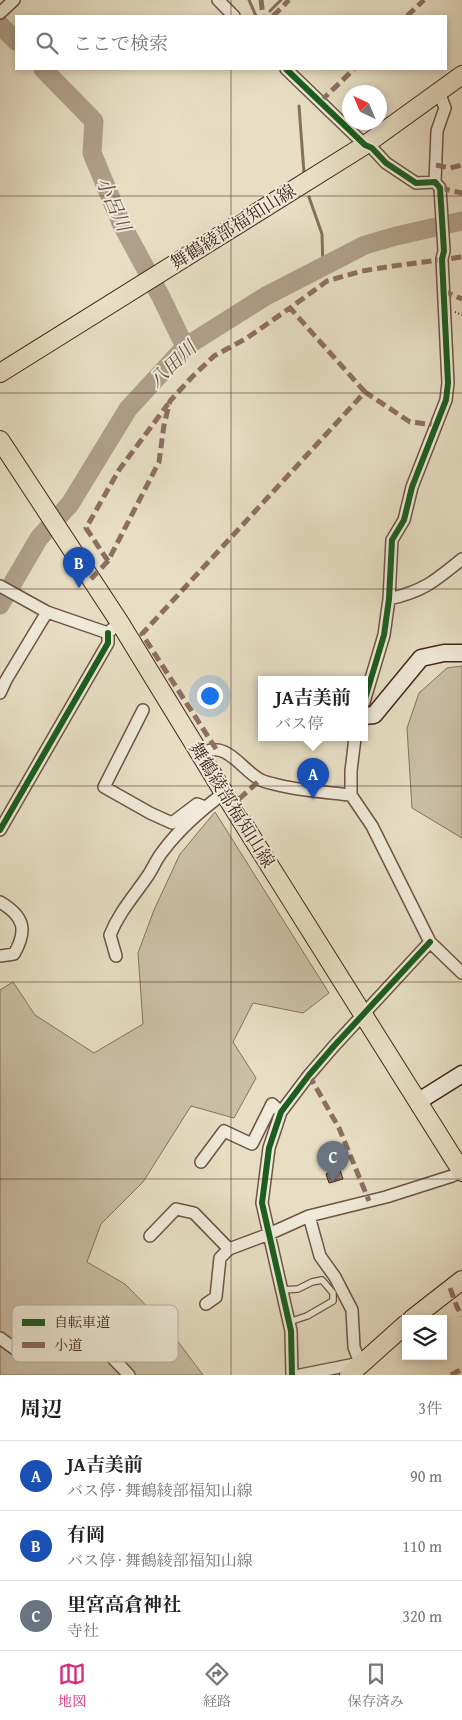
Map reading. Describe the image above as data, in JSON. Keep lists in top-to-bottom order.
{
  "streets": {
    "main road": ["舞鶴綾部福知山線"]
  },
  "water": ["小呂川", "八田川"],
  "legend": ["自転車道", "小道"],
  "north": "top left",
  "page": {
    "search": "ここで検索",
    "pins": ["B", "A", "C"],
    "popup": ["JA吉美前", "バス停"],
    "heading": ["周辺", "3件"],
    "list": [
      {
        "mark": "A",
        "name": "JA吉美前",
        "note": "バス停 · 舞鶴綾部福知山線",
        "value": "90 m"
      },
      {
        "mark": "B",
        "name": "有岡",
        "note": "バス停 · 舞鶴綾部福知山線",
        "value": "110 m"
      },
      {
        "mark": "C",
        "name": "里宮高倉神社",
        "note": "寺社",
        "value": "320 m"
      }
    ],
    "nav": ["地図", "経路", "保存済み"]
  }
}
